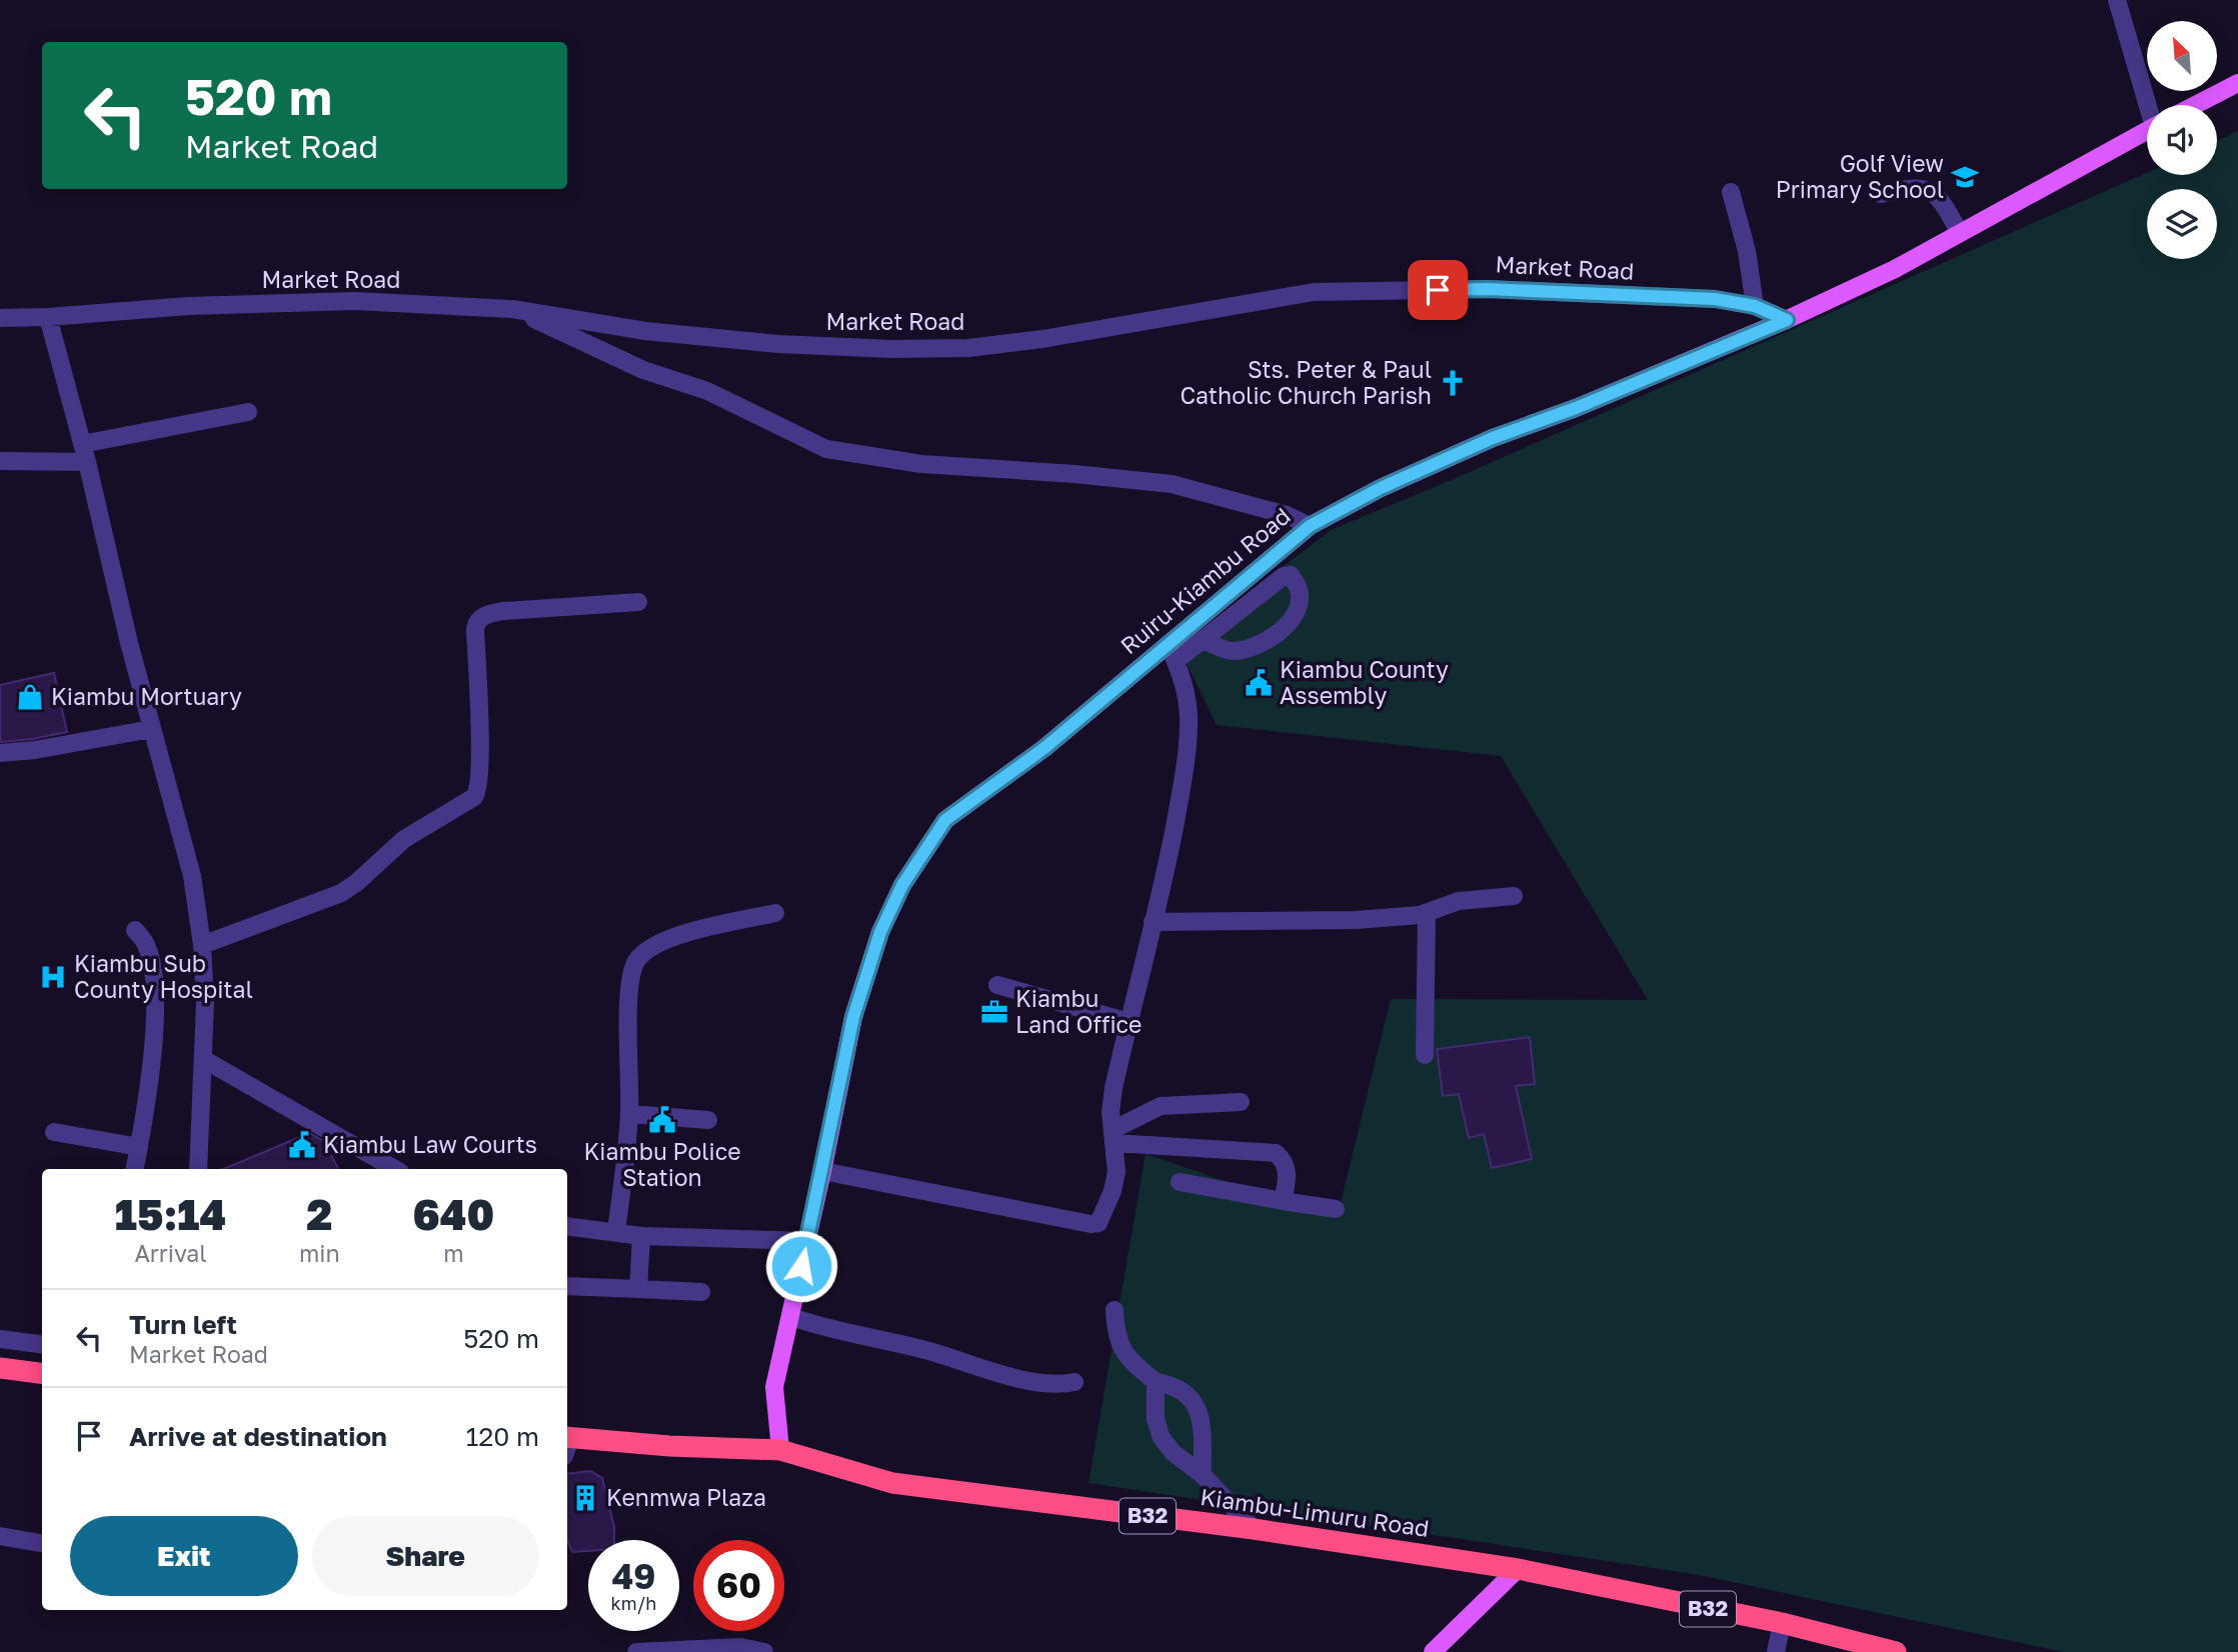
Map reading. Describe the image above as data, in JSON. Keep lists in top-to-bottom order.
{
  "streets": {
    "highway": ["Kiambu-Limuru Road", "B32"],
    "main road": ["Ruiru-Kiambu Road"],
    "street": ["Market Road"]
  },
  "crossings": [
    ["Market Road", "Ruiru-Kiambu Road"],
    ["Ruiru-Kiambu Road", "Kiambu-Limuru Road"],
    ["Kiambu-Limuru Road", "B32"]
  ],
  "places": {
    "school or university": ["Golf View Primary School"],
    "church": ["Sts. Peter & Paul Catholic Church Parish"],
    "public building": ["Kiambu County Assembly", "Kiambu Police Station", "Kiambu Law Courts"],
    "shop": ["Kiambu Mortuary"],
    "hospital": ["Kiambu Sub County Hospital"],
    "office": ["Kiambu Land Office"],
    "building": ["Kenmwa Plaza"]
  },
  "north": "top left",
  "page": {
    "turn": ["520 m", "Market Road"],
    "eta": [
      "15:14",
      "Arrival",
      "2",
      "min",
      "640",
      "m"
    ],
    "list": [
      {
        "name": "Turn left",
        "note": "Market Road",
        "value": "520 m"
      },
      {
        "name": "Arrive at destination",
        "value": "120 m"
      }
    ],
    "buttons": ["Exit", "Share"],
    "speed": "49 km/h",
    "limit": "60"
  }
}
